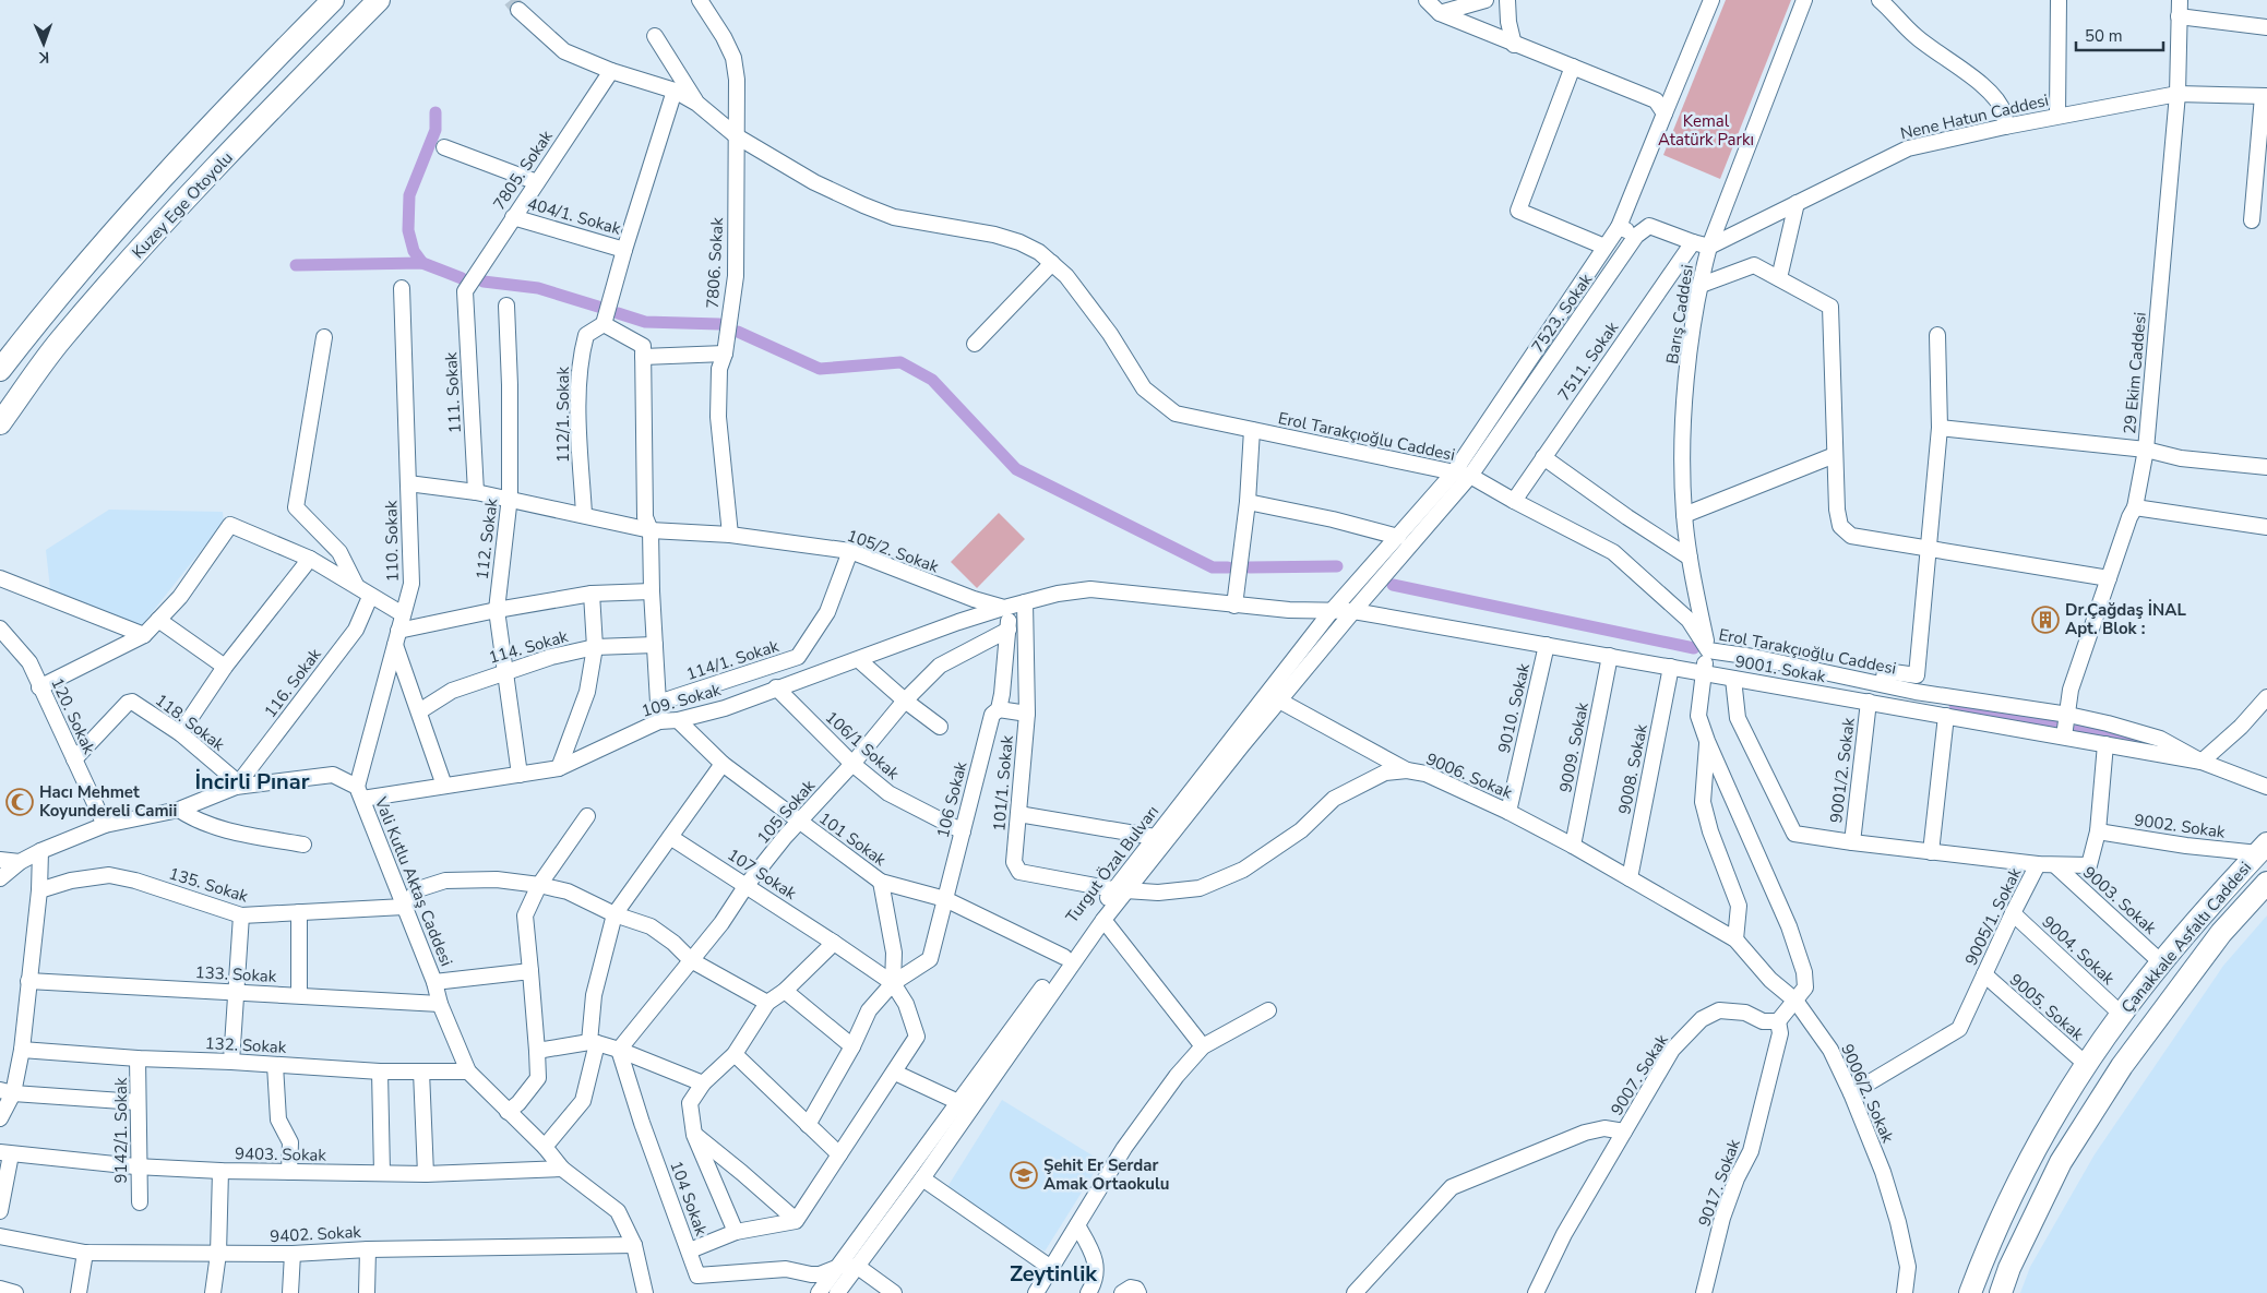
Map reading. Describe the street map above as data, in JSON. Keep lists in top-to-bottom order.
{
  "streets": {
    "highway": ["Kuzey Ege Otoyolu", "Çanakkale Asfaltı Caddesi"],
    "street": [
      "Nene Hatun Caddesi",
      "7805. Sokak",
      "404/1. Sokak",
      "7806. Sokak",
      "7523. Sokak",
      "Barış Caddesi",
      "7511. Sokak",
      "29 Ekim Caddesi",
      "111. Sokak",
      "112/1. Sokak",
      "Erol Tarakçıoğlu Caddesi",
      "112. Sokak",
      "110. Sokak",
      "105/2. Sokak",
      "114. Sokak",
      "114/1. Sokak",
      "9001. Sokak",
      "116. Sokak",
      "109. Sokak",
      "9010. Sokak",
      "120. Sokak",
      "118. Sokak",
      "106/1 Sokak",
      "9009. Sokak",
      "9008. Sokak",
      "9001/2. Sokak",
      "9006. Sokak",
      "101/1. Sokak",
      "106 Sokak",
      "105 Sokak",
      "9002. Sokak",
      "101 Sokak",
      "Turgut Özal Bulvarı",
      "107 Sokak",
      "Vali Kutlu Aktaş Caddesi",
      "135. Sokak",
      "9003. Sokak",
      "9005/1. Sokak",
      "9004. Sokak",
      "133. Sokak",
      "9005. Sokak",
      "132. Sokak",
      "9007. Sokak",
      "9006/2. Sokak",
      "9142/1. Sokak",
      "9403. Sokak",
      "9017. Sokak",
      "104 Sokak",
      "9402. Sokak"
    ]
  },
  "crossings": [
    ["Nene Hatun Caddesi", "Barış Caddesi"],
    ["Nene Hatun Caddesi", "29 Ekim Caddesi"],
    ["7805. Sokak", "404/1. Sokak"],
    ["7805. Sokak", "111. Sokak"],
    ["7805. Sokak", "Erol Tarakçıoğlu Caddesi"],
    ["7806. Sokak", "Erol Tarakçıoğlu Caddesi"],
    ["7806. Sokak", "105/2. Sokak"],
    ["7523. Sokak", "Erol Tarakçıoğlu Caddesi"],
    ["7523. Sokak", "Turgut Özal Bulvarı"],
    ["Barış Caddesi", "Erol Tarakçıoğlu Caddesi"],
    ["7511. Sokak", "Erol Tarakçıoğlu Caddesi"],
    ["29 Ekim Caddesi", "Erol Tarakçıoğlu Caddesi"],
    ["29 Ekim Caddesi", "9001. Sokak"],
    ["111. Sokak", "105/2. Sokak"],
    ["112/1. Sokak", "105/2. Sokak"],
    ["Erol Tarakçıoğlu Caddesi", "9001. Sokak"],
    ["Erol Tarakçıoğlu Caddesi", "Turgut Özal Bulvarı"],
    ["112. Sokak", "105/2. Sokak"],
    ["112. Sokak", "114. Sokak"],
    ["112. Sokak", "109. Sokak"],
    ["110. Sokak", "105/2. Sokak"],
    ["110. Sokak", "109. Sokak"],
    ["110. Sokak", "Vali Kutlu Aktaş Caddesi"],
    ["105/2. Sokak", "114/1. Sokak"],
    ["105/2. Sokak", "109. Sokak"],
    ["105/2. Sokak", "106 Sokak"],
    ["9001. Sokak", "9010. Sokak"],
    ["9001. Sokak", "9009. Sokak"],
    ["9001. Sokak", "9008. Sokak"],
    ["9001. Sokak", "9001/2. Sokak"],
    ["9001. Sokak", "Turgut Özal Bulvarı"],
    ["9001. Sokak", "9005/1. Sokak"],
    ["116. Sokak", "118. Sokak"],
    ["116. Sokak", "Vali Kutlu Aktaş Caddesi"],
    ["109. Sokak", "106/1 Sokak"],
    ["109. Sokak", "106 Sokak"],
    ["109. Sokak", "101 Sokak"],
    ["109. Sokak", "Vali Kutlu Aktaş Caddesi"],
    ["9010. Sokak", "9006. Sokak"],
    ["120. Sokak", "118. Sokak"],
    ["120. Sokak", "Vali Kutlu Aktaş Caddesi"],
    ["118. Sokak", "Vali Kutlu Aktaş Caddesi"],
    ["106/1 Sokak", "106 Sokak"],
    ["106/1 Sokak", "105 Sokak"],
    ["9009. Sokak", "9006. Sokak"],
    ["9008. Sokak", "9006. Sokak"],
    ["9006. Sokak", "101/1. Sokak"],
    ["9006. Sokak", "Turgut Özal Bulvarı"],
    ["9006. Sokak", "9006/2. Sokak"],
    ["101/1. Sokak", "Turgut Özal Bulvarı"],
    ["106 Sokak", "105 Sokak"],
    ["106 Sokak", "101 Sokak"],
    ["106 Sokak", "107 Sokak"],
    ["105 Sokak", "101 Sokak"],
    ["105 Sokak", "107 Sokak"],
    ["105 Sokak", "104 Sokak"],
    ["9002. Sokak", "9005/1. Sokak"],
    ["9002. Sokak", "Çanakkale Asfaltı Caddesi"],
    ["101 Sokak", "Turgut Özal Bulvarı"],
    ["Turgut Özal Bulvarı", "104 Sokak"],
    ["Vali Kutlu Aktaş Caddesi", "135. Sokak"],
    ["Vali Kutlu Aktaş Caddesi", "133. Sokak"],
    ["Vali Kutlu Aktaş Caddesi", "132. Sokak"],
    ["Vali Kutlu Aktaş Caddesi", "9403. Sokak"],
    ["Vali Kutlu Aktaş Caddesi", "9402. Sokak"],
    ["9003. Sokak", "9005/1. Sokak"],
    ["9003. Sokak", "Çanakkale Asfaltı Caddesi"],
    ["9005/1. Sokak", "9004. Sokak"],
    ["9005/1. Sokak", "9005. Sokak"],
    ["9005/1. Sokak", "9006/2. Sokak"],
    ["Çanakkale Asfaltı Caddesi", "9004. Sokak"],
    ["Çanakkale Asfaltı Caddesi", "9005. Sokak"],
    ["132. Sokak", "9142/1. Sokak"],
    ["9007. Sokak", "9017. Sokak"],
    ["9142/1. Sokak", "9403. Sokak"]
  ],
  "districts": ["İncirli Pınar", "Zeytinlik"],
  "parks": ["Kemal Atatürk Parkı"],
  "places": {
    "building": ["Dr.Çağdaş İNAL Apt. Blok :"],
    "mosque": ["Hacı Mehmet Koyundereli Camii"],
    "school or university": ["Şehit Er Serdar Amak Ortaokulu"]
  },
  "scale_bar": "50 m",
  "north": "bottom"
}
